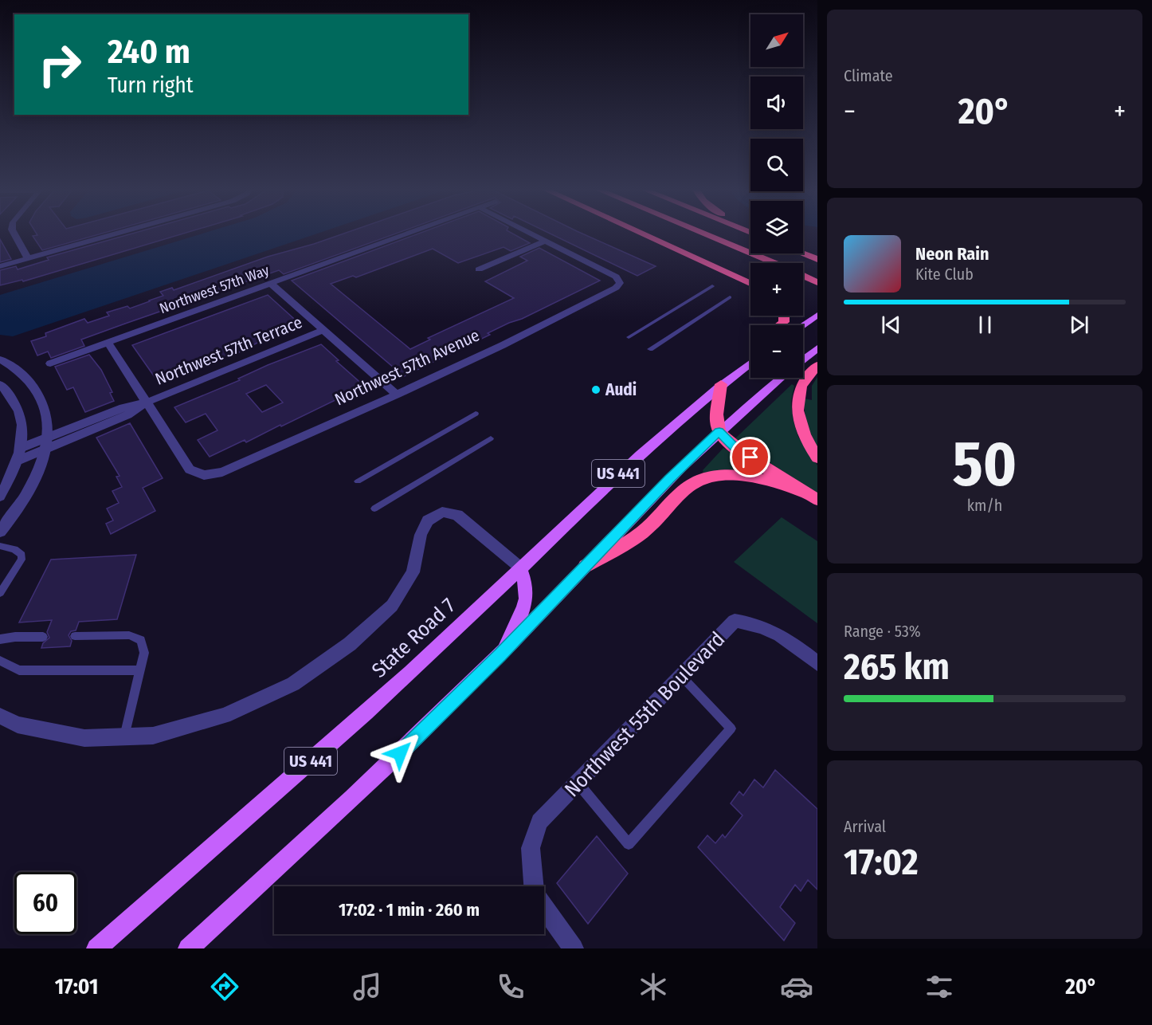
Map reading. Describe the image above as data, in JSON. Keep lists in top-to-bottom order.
{
  "streets": {
    "main road": ["US 441", "State Road 7"],
    "street": [
      "Northwest 57th Way",
      "Northwest 57th Terrace",
      "Northwest 57th Avenue",
      "Northwest 55th Boulevard"
    ]
  },
  "crossings": [
    ["Northwest 57th Terrace", "Northwest 57th Avenue"]
  ],
  "places": ["Audi"],
  "north": "top right",
  "page": {
    "tile": [
      "Climate",
      ["50", "km/h"],
      ["Range · 53%", "265 km"],
      ["Arrival", "17:02"]
    ],
    "map_buttons": ["+", "−"],
    "turn": ["240 m", "Turn right"],
    "heat": ["−", "20°", "+"],
    "song": ["Neon Rain", "Kite Club"],
    "limit": "60",
    "trip": "17:02 · 1 min · 260 m",
    "tabs": ["17:01", "20°"]
  }
}
